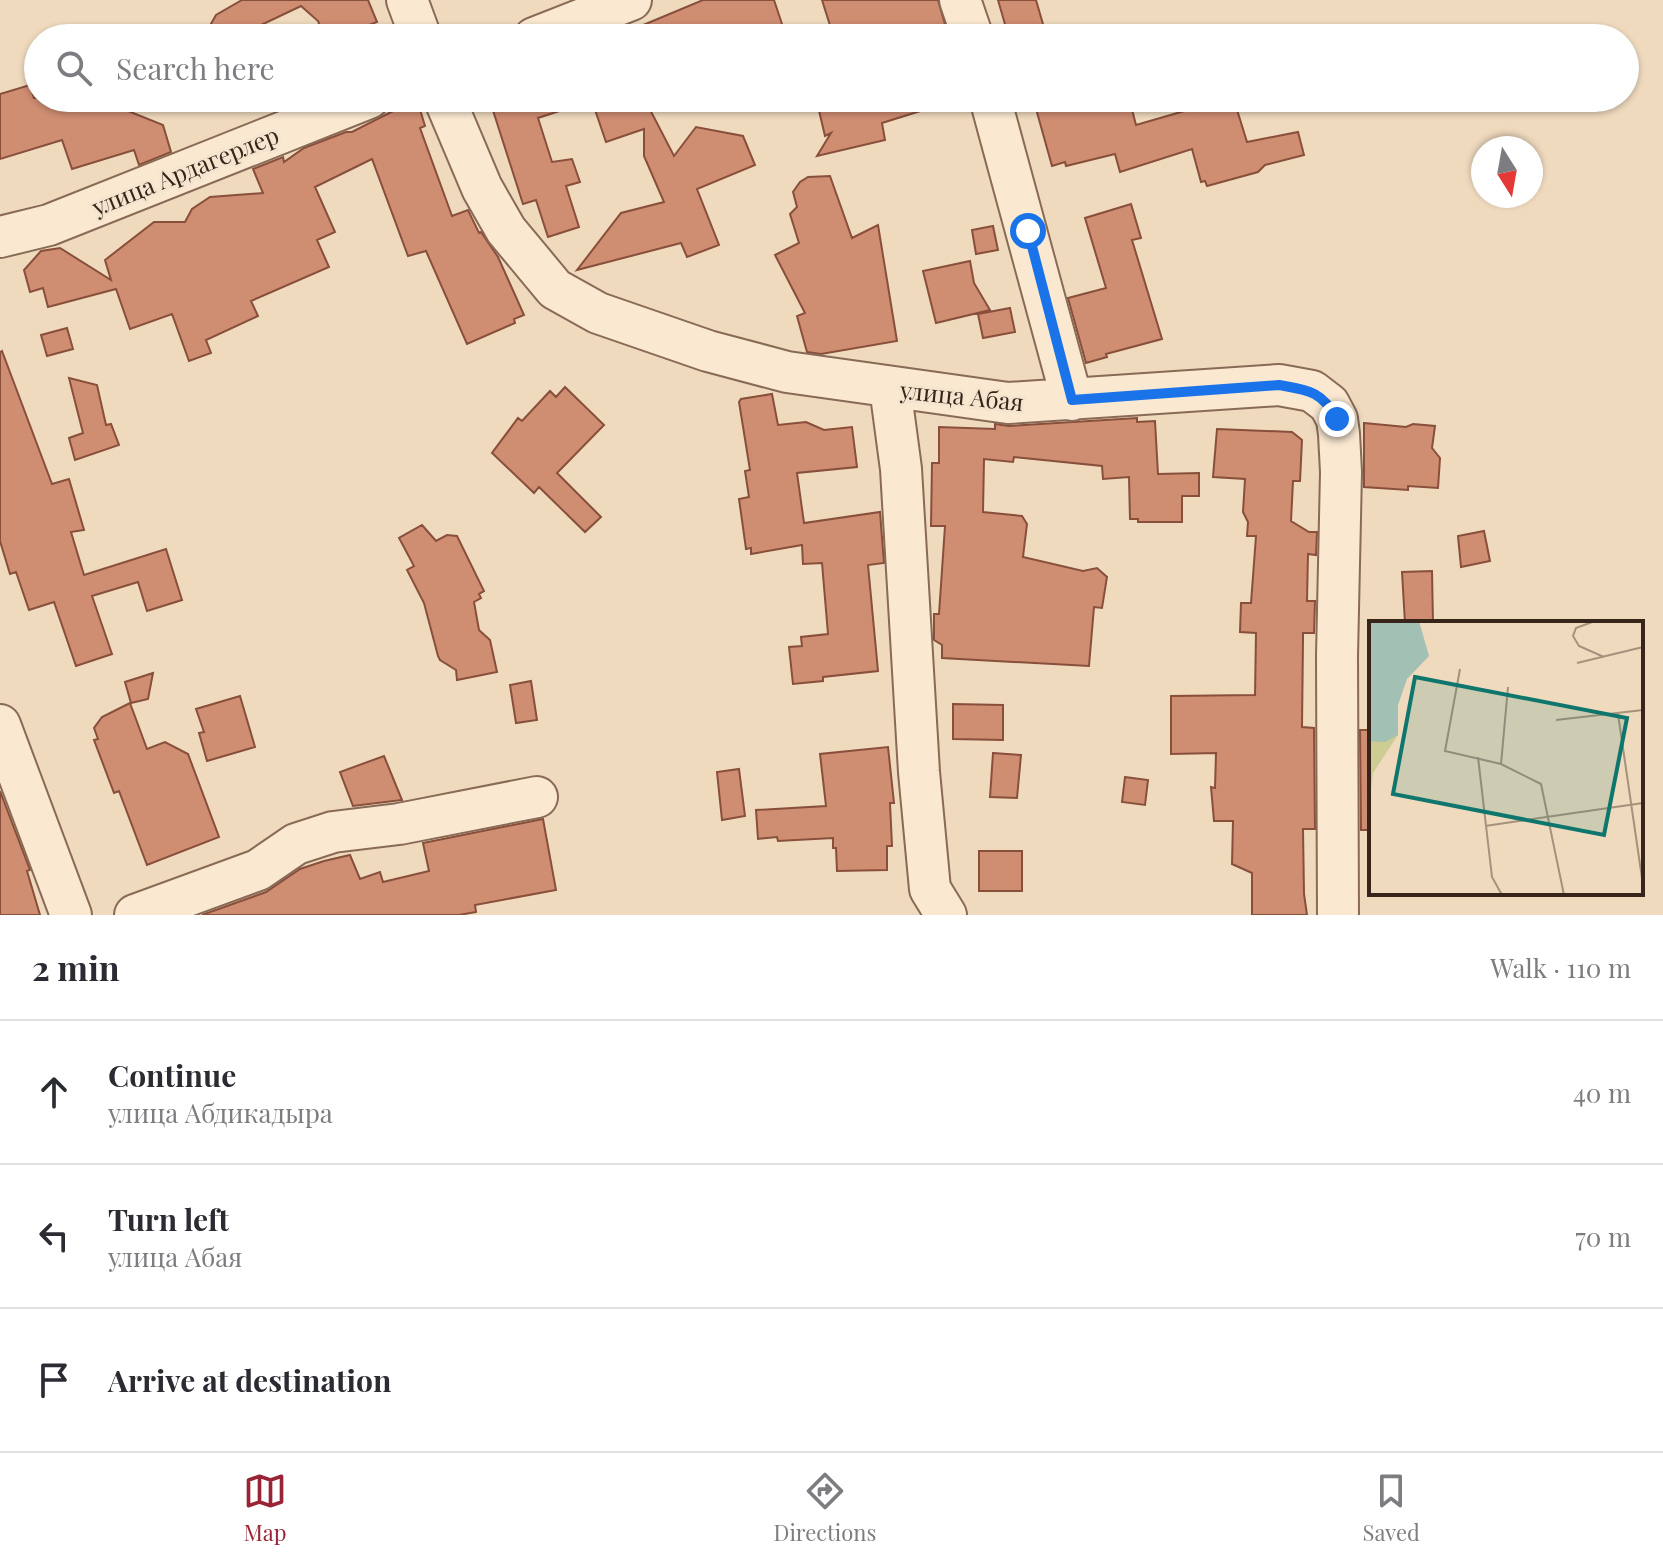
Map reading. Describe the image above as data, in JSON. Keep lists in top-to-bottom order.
{
  "streets": {
    "street": ["улица Ардагерлер", "улица Абая"]
  },
  "north": "bottom",
  "page": {
    "search": "Search here",
    "heading": ["2 min", "Walk · 110 m"],
    "list": [
      ["Continue", "улица Абдикадыра", "40 m"],
      ["Turn left", "улица Абая", "70 m"],
      "Arrive at destination"
    ],
    "nav": ["Map", "Directions", "Saved"]
  }
}
